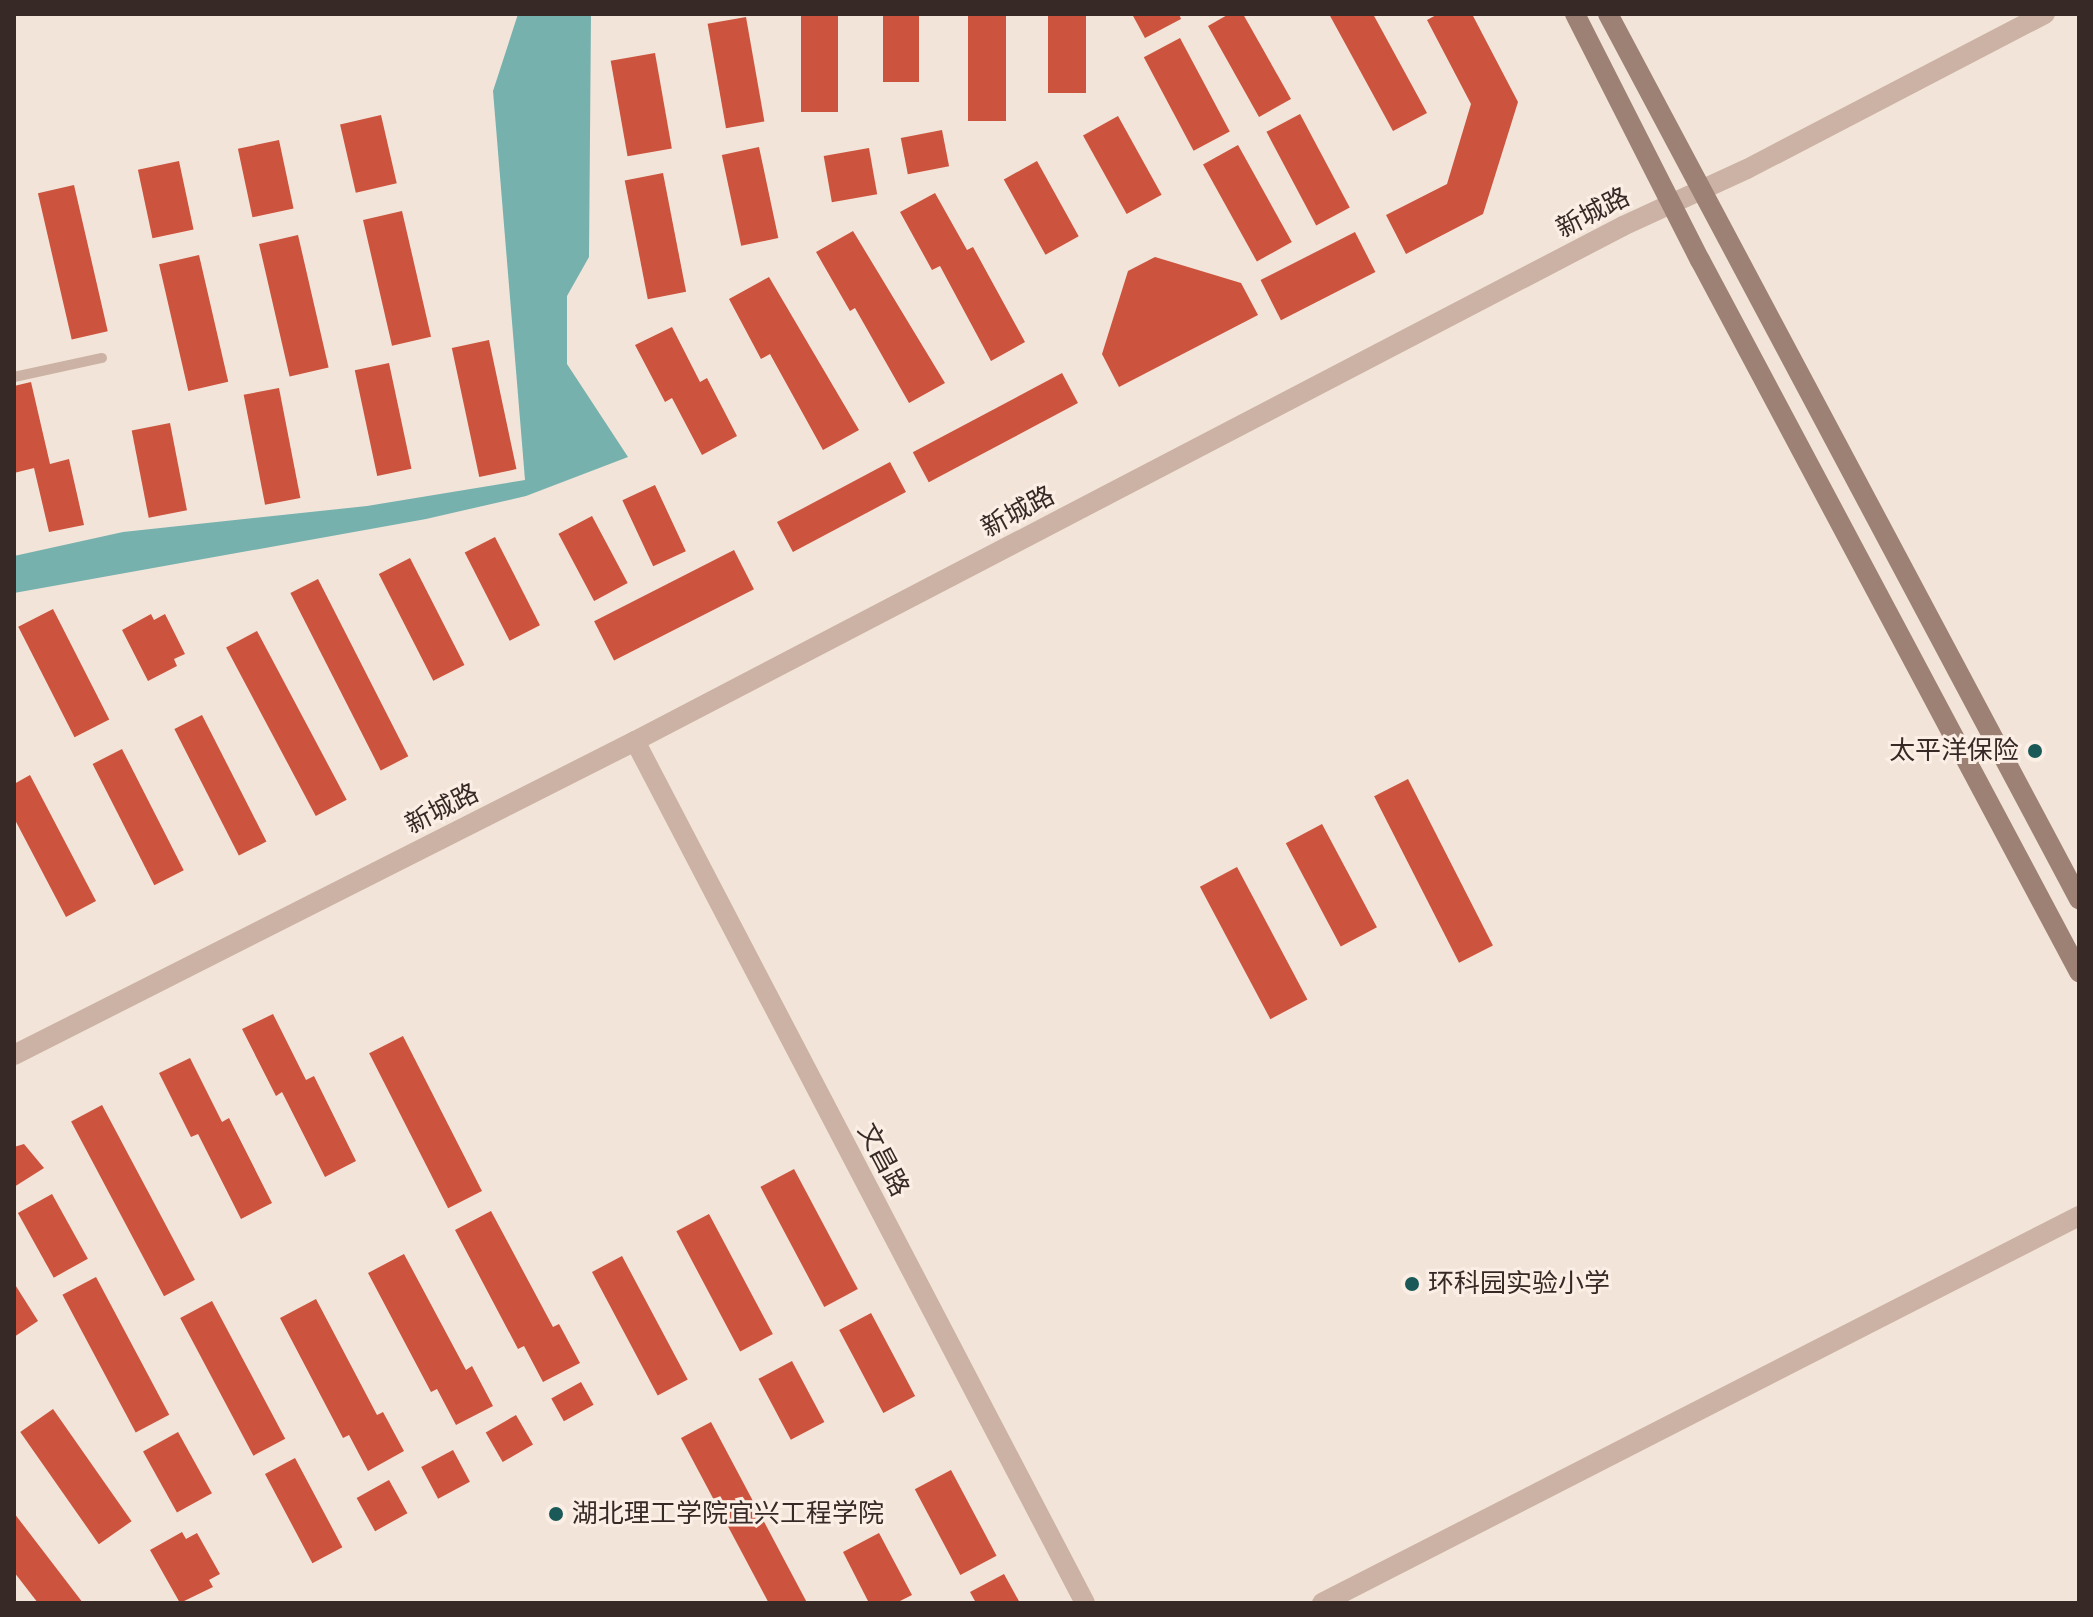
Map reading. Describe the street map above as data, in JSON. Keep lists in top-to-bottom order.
{
  "streets": {
    "street": ["新城路", "文昌路"]
  },
  "crossings": [
    ["新城路", "文昌路"]
  ],
  "places": ["太平洋保险", "环科园实验小学", "湖北理工学院宜兴工程学院"]
}
